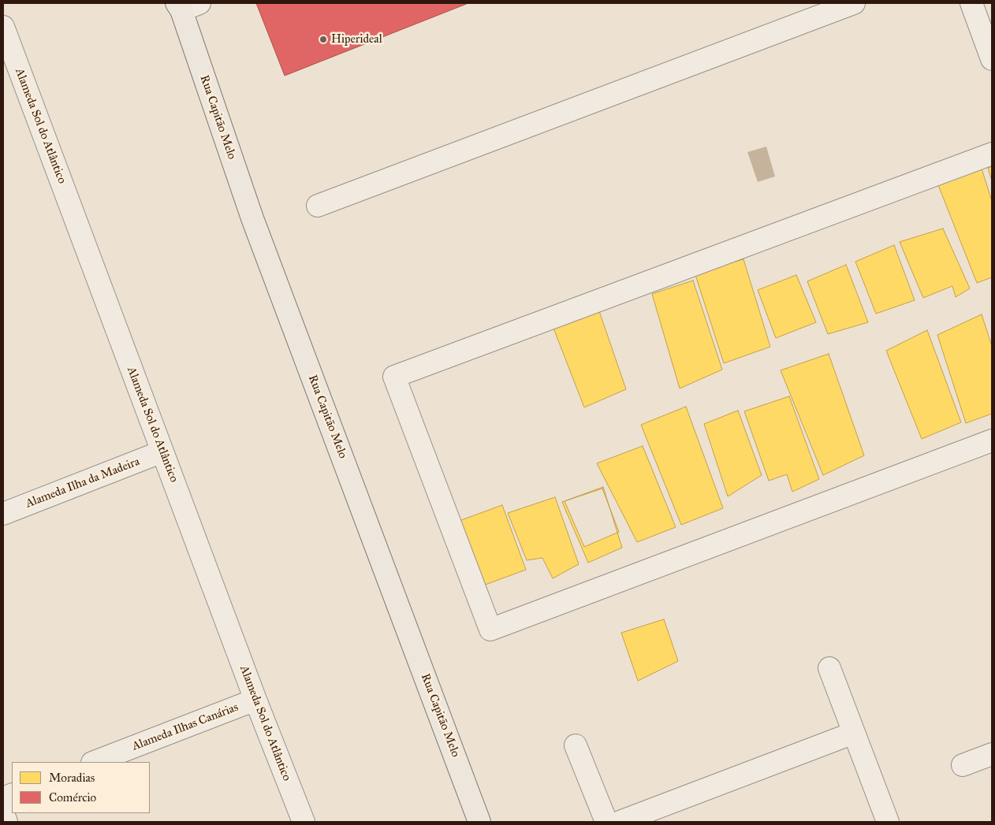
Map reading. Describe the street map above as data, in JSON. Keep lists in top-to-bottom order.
{
  "streets": {
    "main road": ["Rua Capitão Melo"],
    "street": ["Alameda Sol do Atlântico", "Alameda Ilha da Madeira", "Alameda Ilhas Canárias"]
  },
  "crossings": [
    ["Alameda Sol do Atlântico", "Alameda Ilha da Madeira"],
    ["Alameda Sol do Atlântico", "Alameda Ilhas Canárias"]
  ],
  "places": ["Hiperideal"],
  "legend": ["Moradias", "Comércio"]
}
